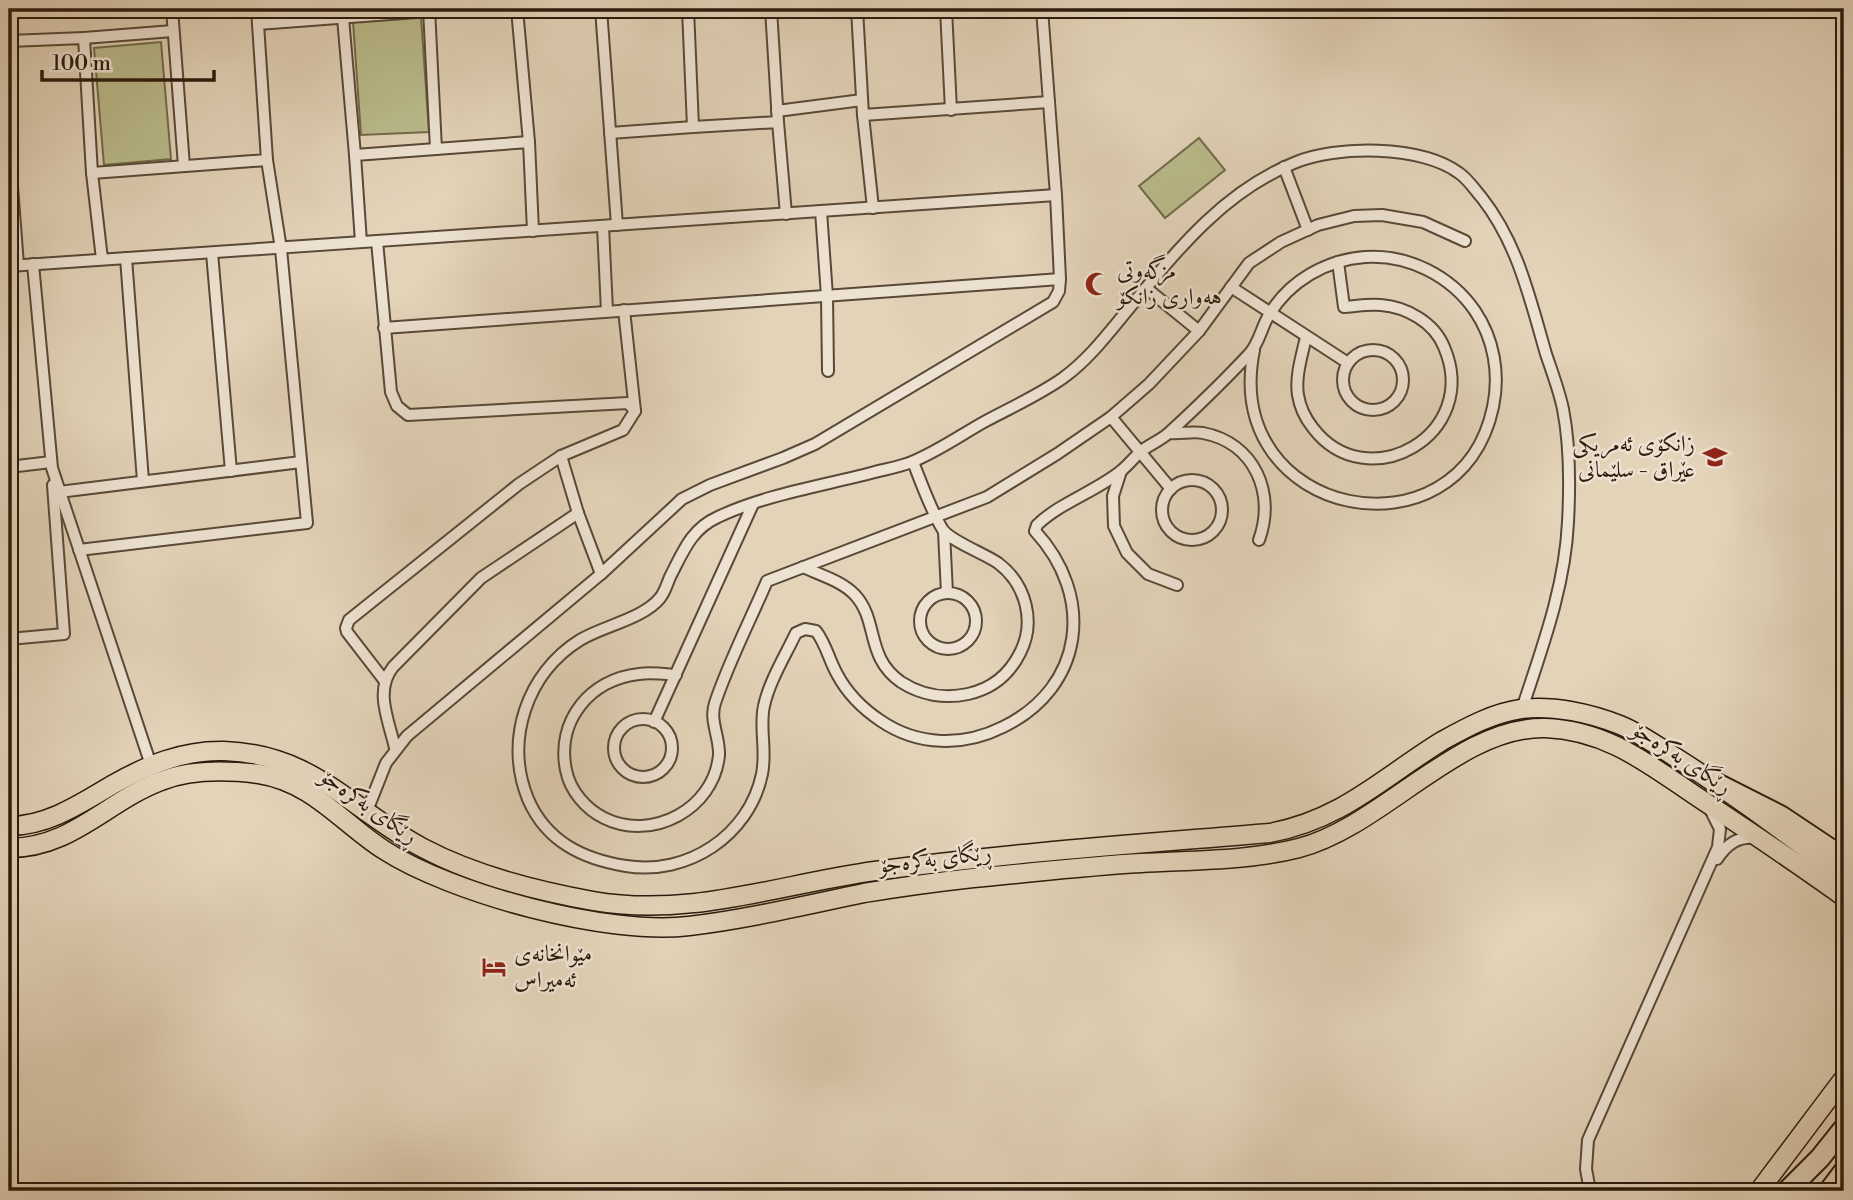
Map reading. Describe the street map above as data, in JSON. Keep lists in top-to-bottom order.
{
  "streets": {
    "main road": ["ڕێگای بەکرەجۆ"]
  },
  "places": {
    "mosque": ["مزگەوتی هەواری زانکۆ"],
    "school or university": ["زانکۆی ئەمریکی عێراق - سلێمانی"],
    "hotel": ["مێوانخانەی ئەمیراس"]
  },
  "scale_bar": "100 m"
}
